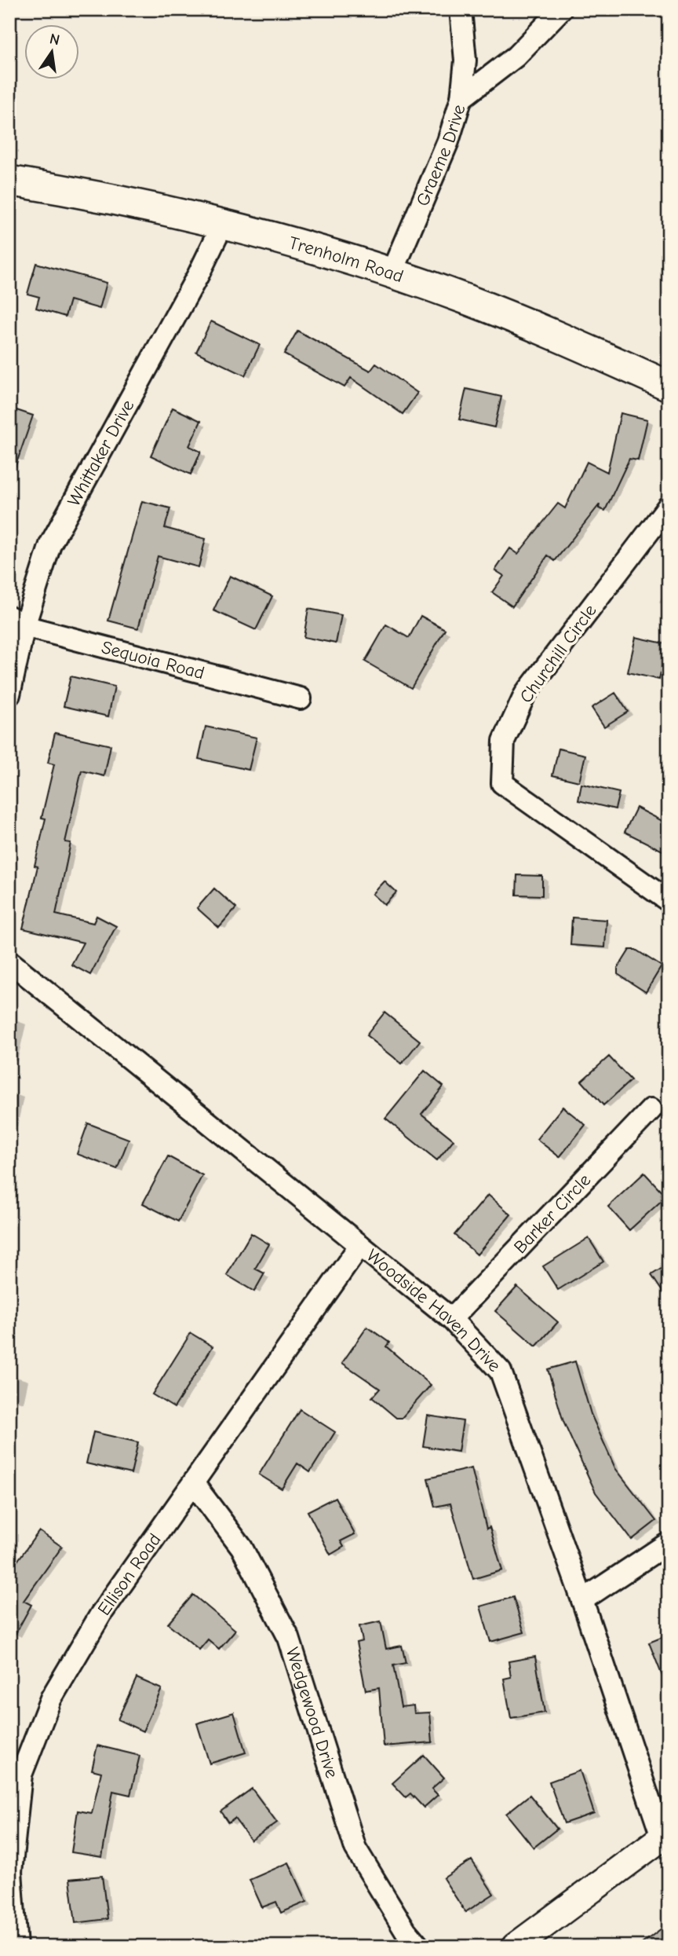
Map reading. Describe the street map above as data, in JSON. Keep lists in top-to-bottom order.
{
  "streets": {
    "main road": ["Trenholm Road"],
    "street": [
      "Graeme Drive",
      "Whittaker Drive",
      "Churchill Circle",
      "Sequoia Road",
      "Barker Circle",
      "Woodside Haven Drive",
      "Ellison Road",
      "Wedgewood Drive"
    ]
  },
  "crossings": [
    ["Graeme Drive", "Trenholm Road"],
    ["Trenholm Road", "Whittaker Drive"],
    ["Whittaker Drive", "Sequoia Road"],
    ["Barker Circle", "Woodside Haven Drive"],
    ["Woodside Haven Drive", "Ellison Road"],
    ["Ellison Road", "Wedgewood Drive"]
  ],
  "north": "top"
}
